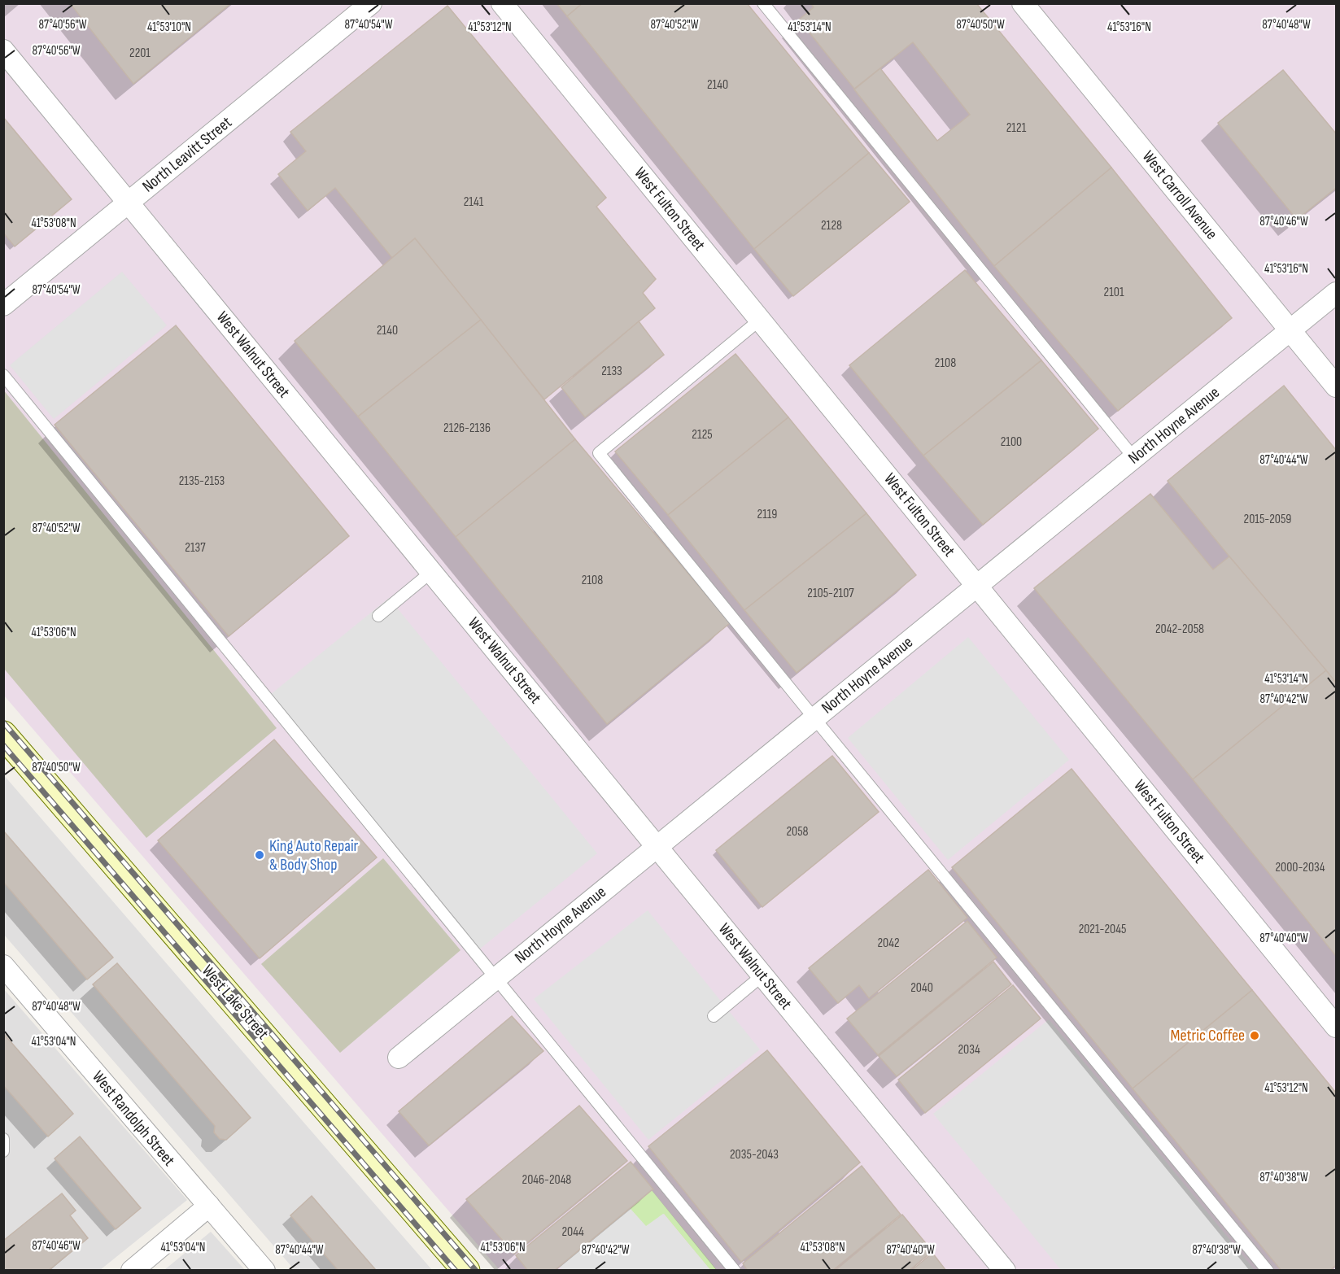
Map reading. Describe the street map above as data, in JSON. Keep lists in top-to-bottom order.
{
  "streets": {
    "main road": ["West Lake Street"],
    "street": [
      "North Leavitt Street",
      "West Carroll Avenue",
      "West Fulton Street",
      "West Walnut Street",
      "North Hoyne Avenue",
      "West Randolph Street"
    ]
  },
  "crossings": [
    ["North Leavitt Street", "West Walnut Street"],
    ["West Carroll Avenue", "North Hoyne Avenue"],
    ["West Fulton Street", "North Hoyne Avenue"],
    ["West Walnut Street", "North Hoyne Avenue"]
  ],
  "places": ["King Auto Repair & Body Shop", "Metric Coffee"],
  "house_numbers": [
    "2201",
    "2140",
    "2121",
    "2141",
    "2128",
    "2101",
    "2140",
    "2108",
    "2133",
    "2126-2136",
    "2125",
    "2100",
    "2135-2153",
    "2119",
    "2015-2059",
    "2137",
    "2108",
    "2105-2107",
    "2042-2058",
    "2058",
    "2000-2034",
    "2021-2045",
    "2042",
    "2040",
    "2034",
    "2035-2043",
    "2046-2048",
    "2044"
  ],
  "coordinates": [
    "87°40'56\"W",
    "87°40'54\"W",
    "87°40'52\"W",
    "87°40'50\"W",
    "87°40'48\"W",
    "41°53'12\"N",
    "41°53'10\"N",
    "41°53'14\"N",
    "41°53'16\"N",
    "87°40'46\"W",
    "41°53'08\"N",
    "87°40'44\"W",
    "41°53'06\"N",
    "87°40'42\"W",
    "87°40'40\"W",
    "41°53'04\"N",
    "87°40'38\"W"
  ]
}
